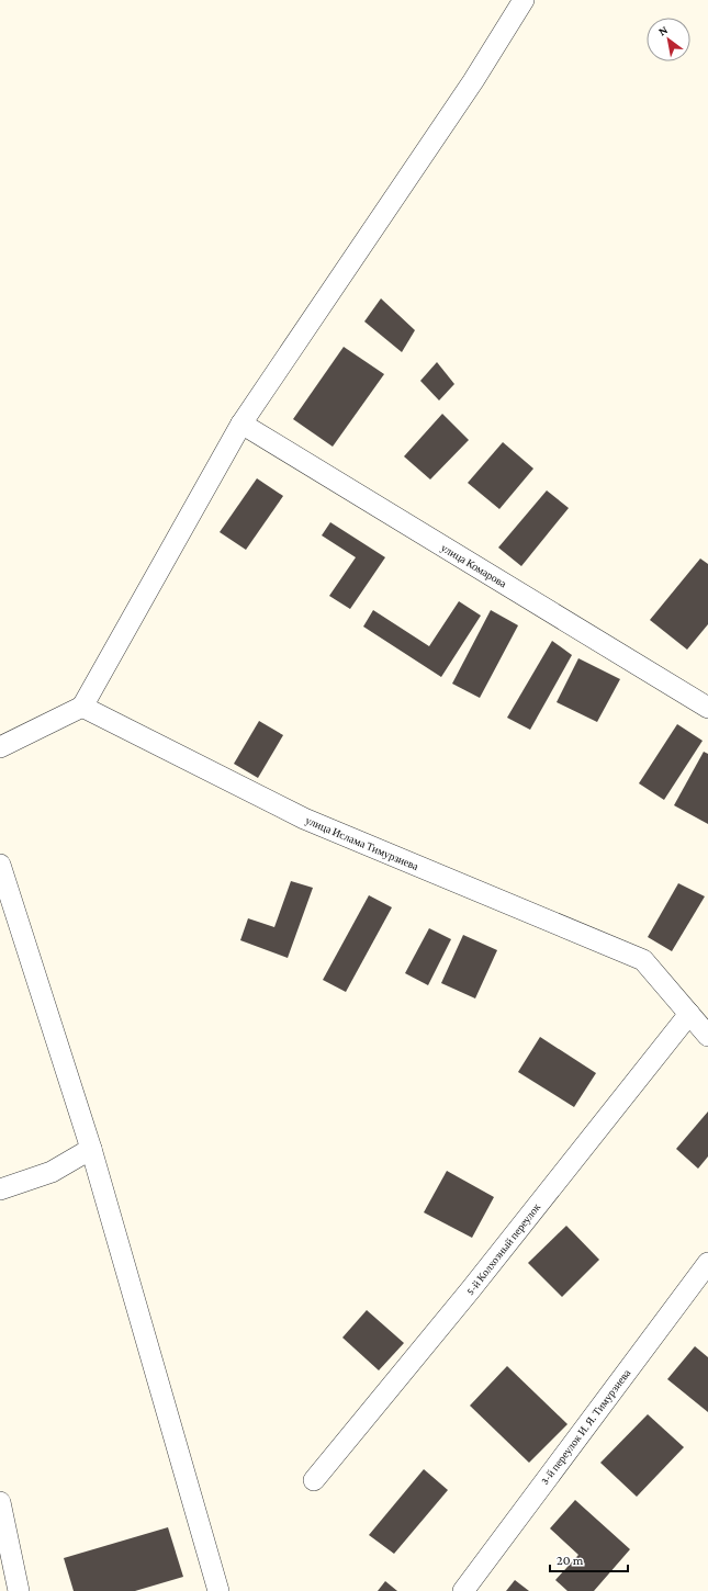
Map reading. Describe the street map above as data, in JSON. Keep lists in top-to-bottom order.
{
  "streets": {
    "street": [
      "улица Комарова",
      "улица Ислама Тимурзиева",
      "5-й Колхозный переулок",
      "3-й переулок И. Я. Тимурзиева"
    ]
  },
  "crossings": [
    ["улица Ислама Тимурзиева", "5-й Колхозный переулок"]
  ],
  "scale_bar": "20 m",
  "north": "top left"
}
